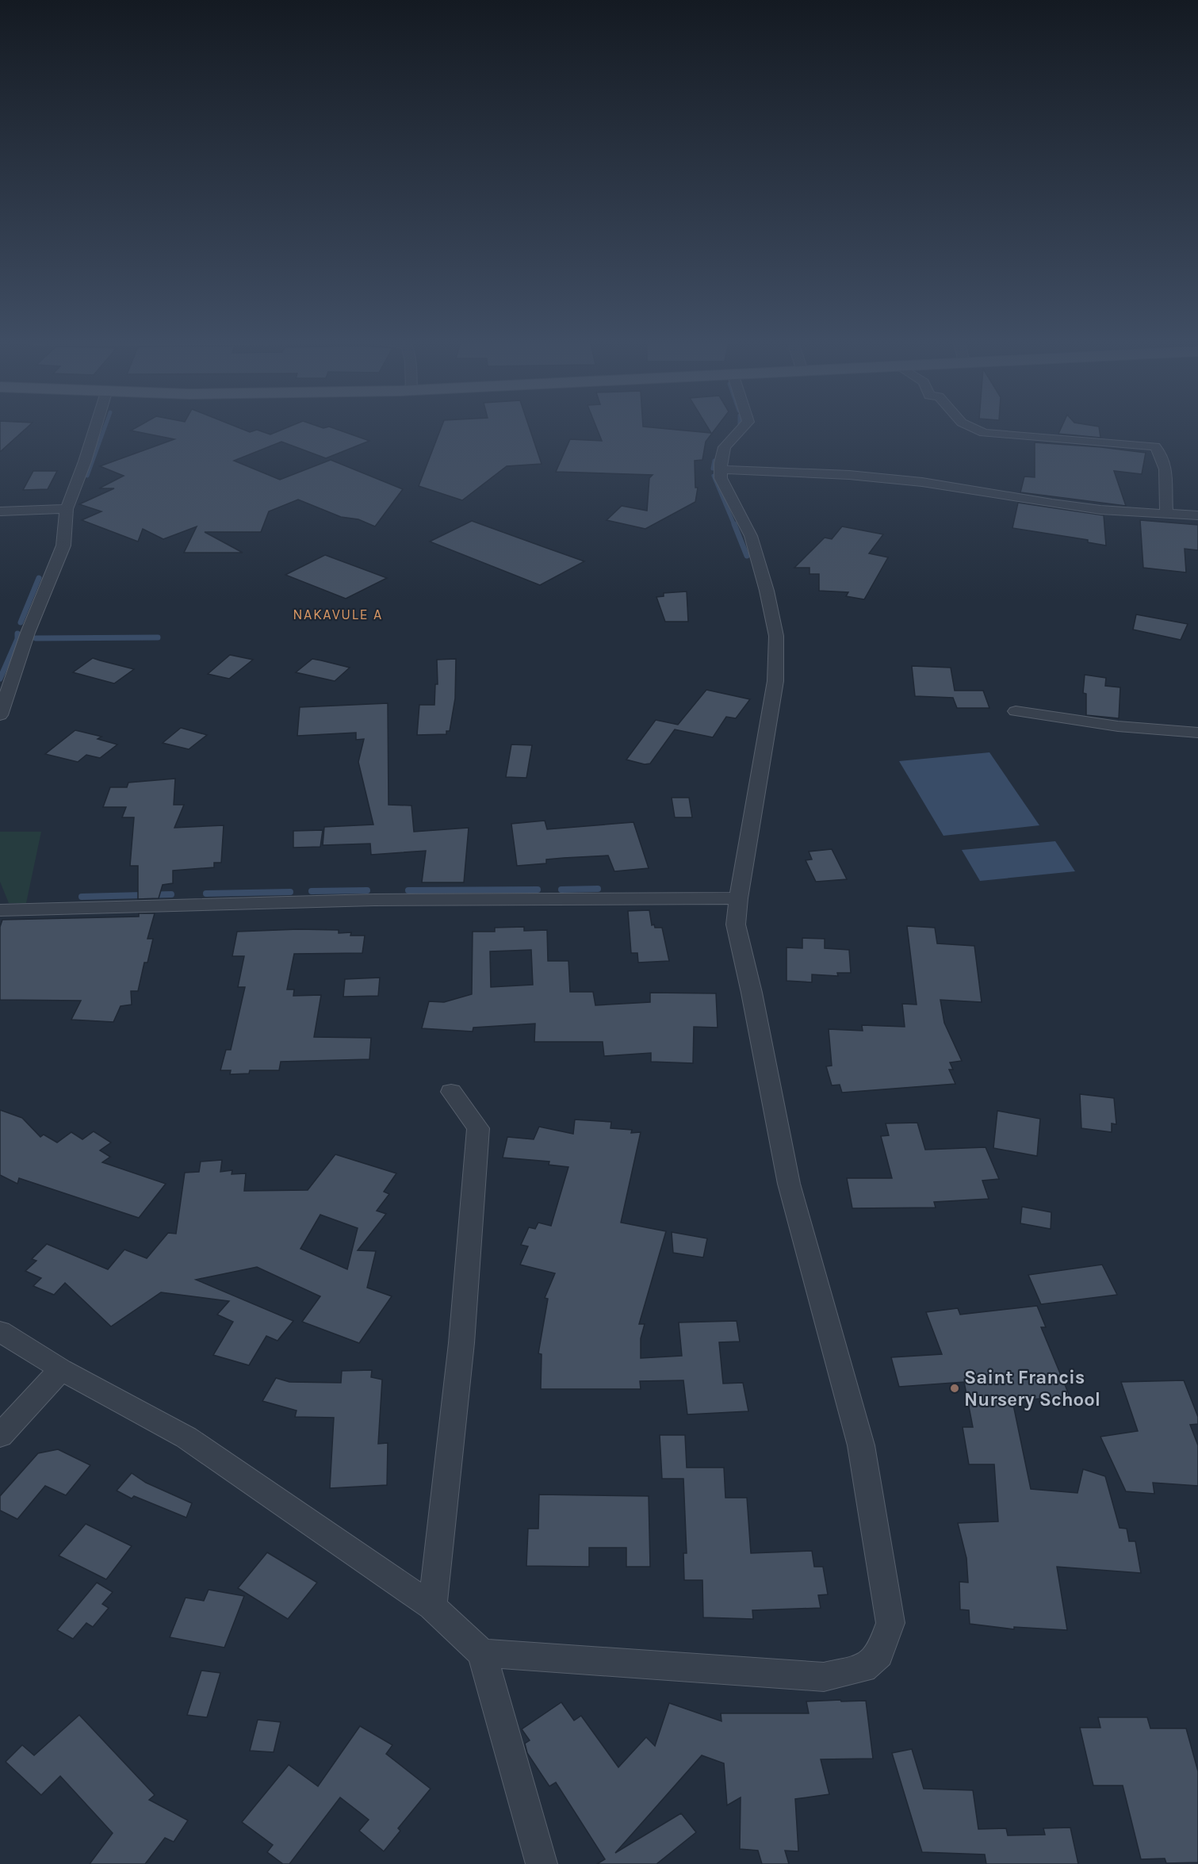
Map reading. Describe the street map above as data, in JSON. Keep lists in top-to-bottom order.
{
  "districts": ["NAKAVULE A"],
  "places": ["Saint Francis Nursery School"]
}
